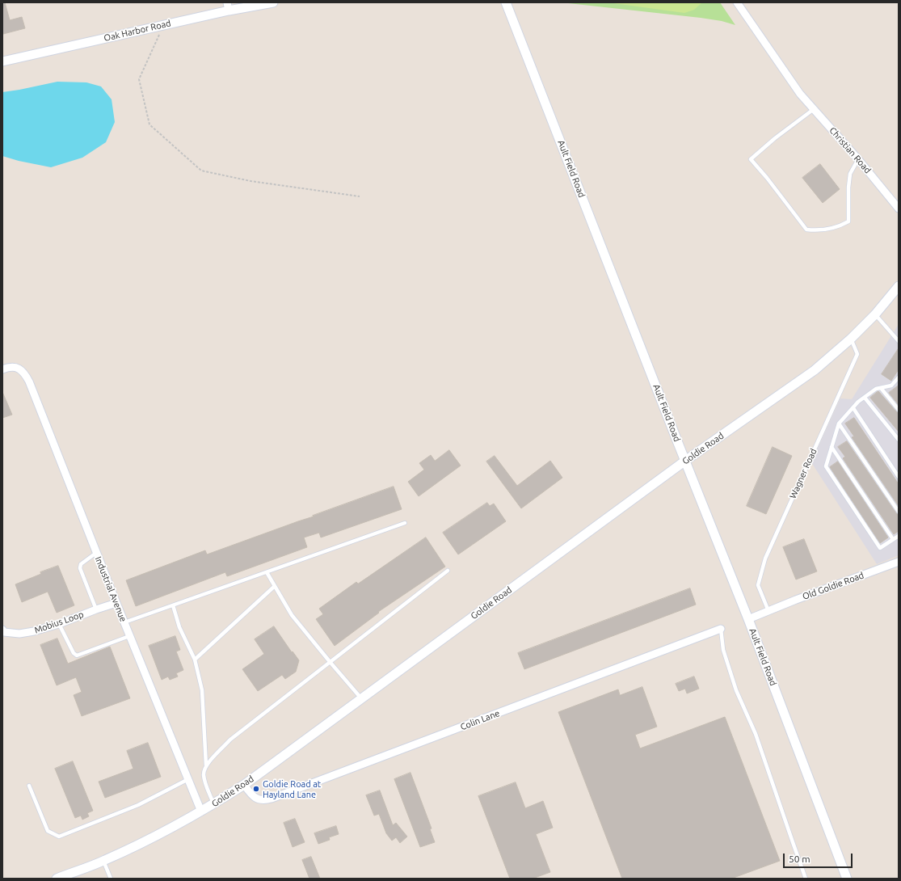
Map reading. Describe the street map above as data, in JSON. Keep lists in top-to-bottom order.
{
  "streets": {
    "street": [
      "Oak Harbor Road",
      "Christian Road",
      "Ault Field Road",
      "Goldie Road",
      "Old Goldie Road",
      "Industrial Avenue",
      "Mobius Loop",
      "Colin Lane"
    ],
    "lane": ["Wagner Road"]
  },
  "crossings": [
    ["Ault Field Road", "Goldie Road"],
    ["Goldie Road", "Wagner Road"],
    ["Goldie Road", "Industrial Avenue"],
    ["Goldie Road", "Colin Lane"],
    ["Wagner Road", "Old Goldie Road"],
    ["Industrial Avenue", "Mobius Loop"]
  ],
  "places": ["Goldie Road at Hayland Lane"],
  "scale_bar": "50 m"
}
